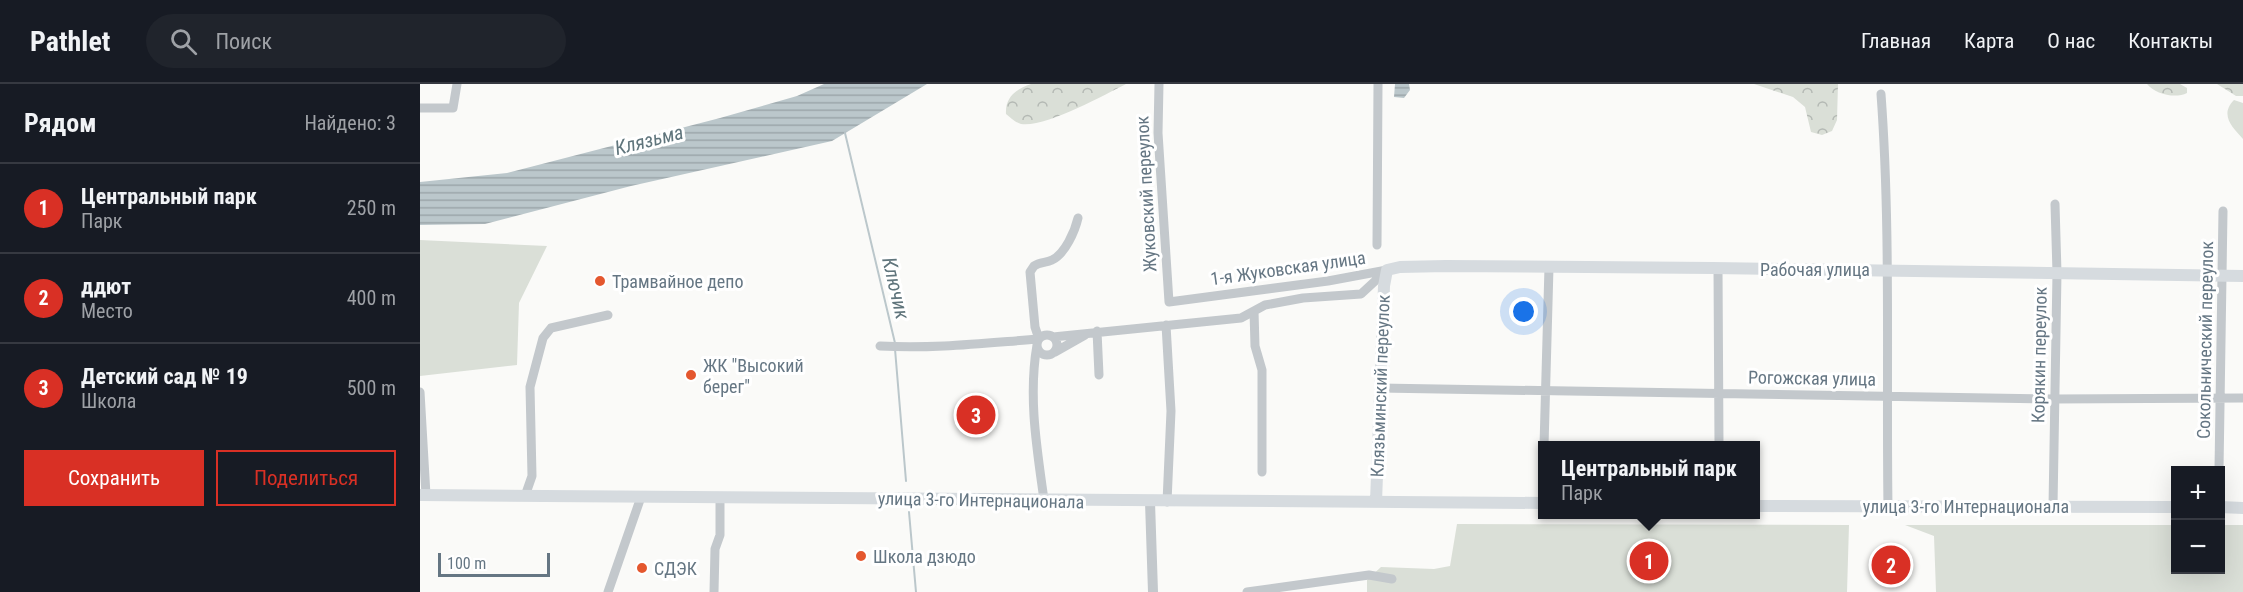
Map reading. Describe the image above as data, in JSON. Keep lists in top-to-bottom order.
{
  "streets": {
    "main road": ["Рабочая улица", "Клязьминский переулок", "улица 3-го Интернационала"],
    "street": [
      "Жуковский переулок",
      "1-я Жуковская улица",
      "Сокольнический переулок",
      "Корякин переулок",
      "Рогожская улица"
    ]
  },
  "crossings": [
    ["Жуковский переулок", "1-я Жуковская улица"],
    ["1-я Жуковская улица", "Рабочая улица"],
    ["1-я Жуковская улица", "Клязьминский переулок"],
    ["Рабочая улица", "Сокольнический переулок"],
    ["Рабочая улица", "Корякин переулок"],
    ["Рабочая улица", "Клязьминский переулок"],
    ["Сокольнический переулок", "Рогожская улица"],
    ["Корякин переулок", "Рогожская улица"],
    ["Корякин переулок", "улица 3-го Интернационала"],
    ["Рогожская улица", "Клязьминский переулок"],
    ["Клязьминский переулок", "улица 3-го Интернационала"]
  ],
  "water": ["Клязьма", "Ключик"],
  "places": [
    "Трамвайное депо",
    "ЖК \"Высокий берег\"",
    "Школа дзюдо",
    "СДЭК"
  ],
  "scale_bar": "100 m",
  "page": {
    "header": "Pathlet",
    "search": "Поиск",
    "nav": [
      "Главная",
      "Карта",
      "О нас",
      "Контакты"
    ],
    "heading": ["Рядом", "Найдено: 3"],
    "list": [
      {
        "mark": "1",
        "name": "Центральный парк",
        "note": "Парк",
        "value": "250 m"
      },
      {
        "mark": "2",
        "name": "ддют",
        "note": "Место",
        "value": "400 m"
      },
      {
        "mark": "3",
        "name": "Детский сад № 19",
        "note": "Школа",
        "value": "500 m"
      }
    ],
    "pins": ["3", "1", "2"],
    "buttons": ["Сохранить", "Поделиться"],
    "popup": ["Центральный парк", "Парк"],
    "map_buttons": ["+", "−"],
    "scale": "100 m"
  }
}
